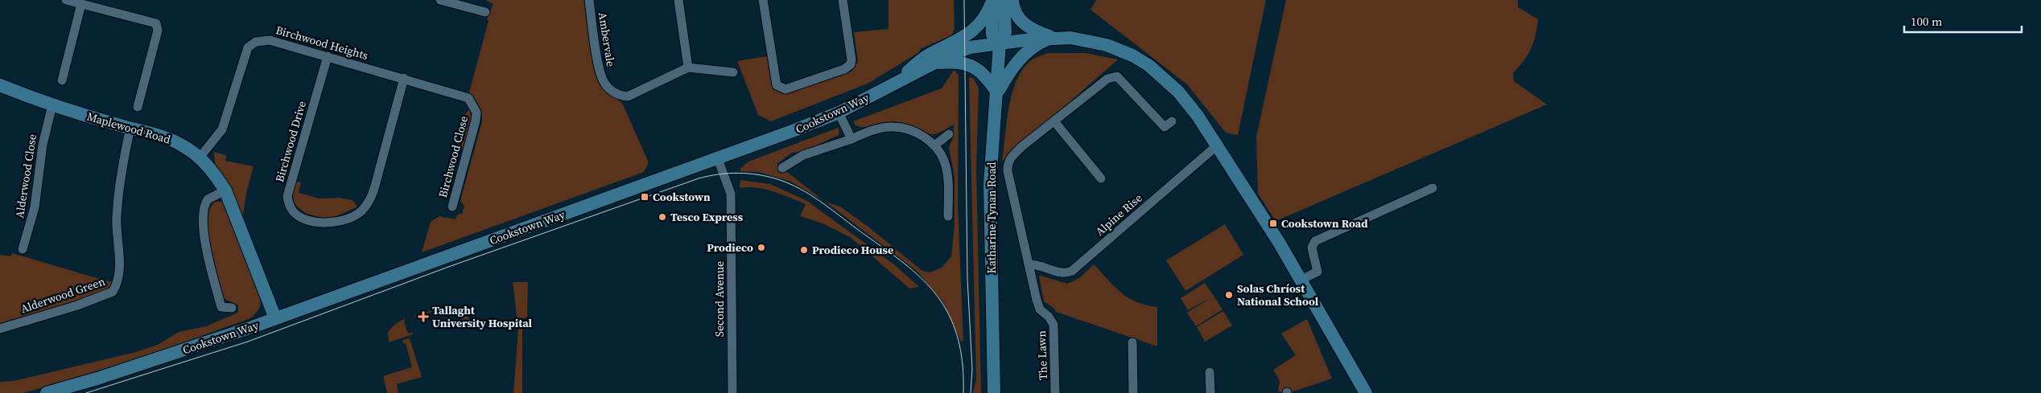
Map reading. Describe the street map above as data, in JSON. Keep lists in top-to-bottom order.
{
  "streets": {
    "street": [
      "Ambervale",
      "Birchwood Heights",
      "Cookstown Way",
      "Maplewood Road",
      "Birchwood Drive",
      "Birchwood Close",
      "Alderwood Close",
      "Alpine Rise",
      "Katharine Tynan Road",
      "Alderwood Green",
      "Second Avenue",
      "The Lawn"
    ]
  },
  "crossings": [
    ["Birchwood Heights", "Maplewood Road"],
    ["Birchwood Heights", "Birchwood Drive"],
    ["Birchwood Heights", "Birchwood Close"],
    ["Cookstown Way", "Maplewood Road"],
    ["Cookstown Way", "Katharine Tynan Road"],
    ["Cookstown Way", "Second Avenue"],
    ["Maplewood Road", "Alderwood Close"],
    ["Maplewood Road", "Alderwood Green"],
    ["Alpine Rise", "The Lawn"]
  ],
  "places": {
    "transit": ["Cookstown", "Cookstown Road"],
    "other": [
      "Tesco Express",
      "Prodieco",
      "Prodieco House",
      "Solas Chríost National School"
    ],
    "health": ["Tallaght University Hospital"]
  },
  "scale_bar": "100 m"
}
